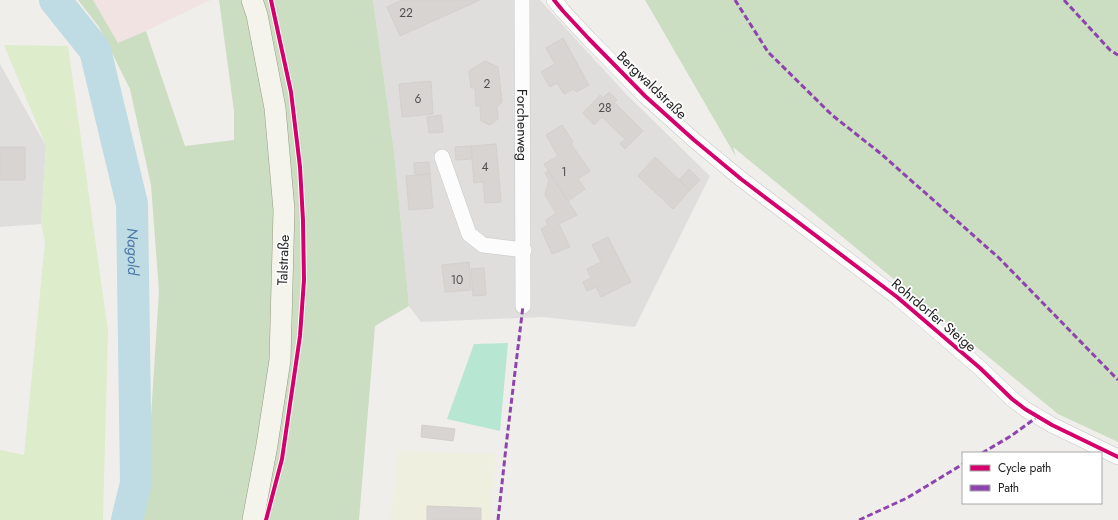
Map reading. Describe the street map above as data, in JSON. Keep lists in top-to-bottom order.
{
  "streets": {
    "main road": ["Talstraße"],
    "street": ["Bergwaldstraße", "Forchenweg", "Rohrdorfer Steige"]
  },
  "crossings": [
    ["Bergwaldstraße", "Rohrdorfer Steige"]
  ],
  "water": ["Nagold"],
  "house_numbers": [
    "22",
    "2",
    "6",
    "28",
    "4",
    "1",
    "10"
  ],
  "legend": ["Cycle path", "Path"]
}
